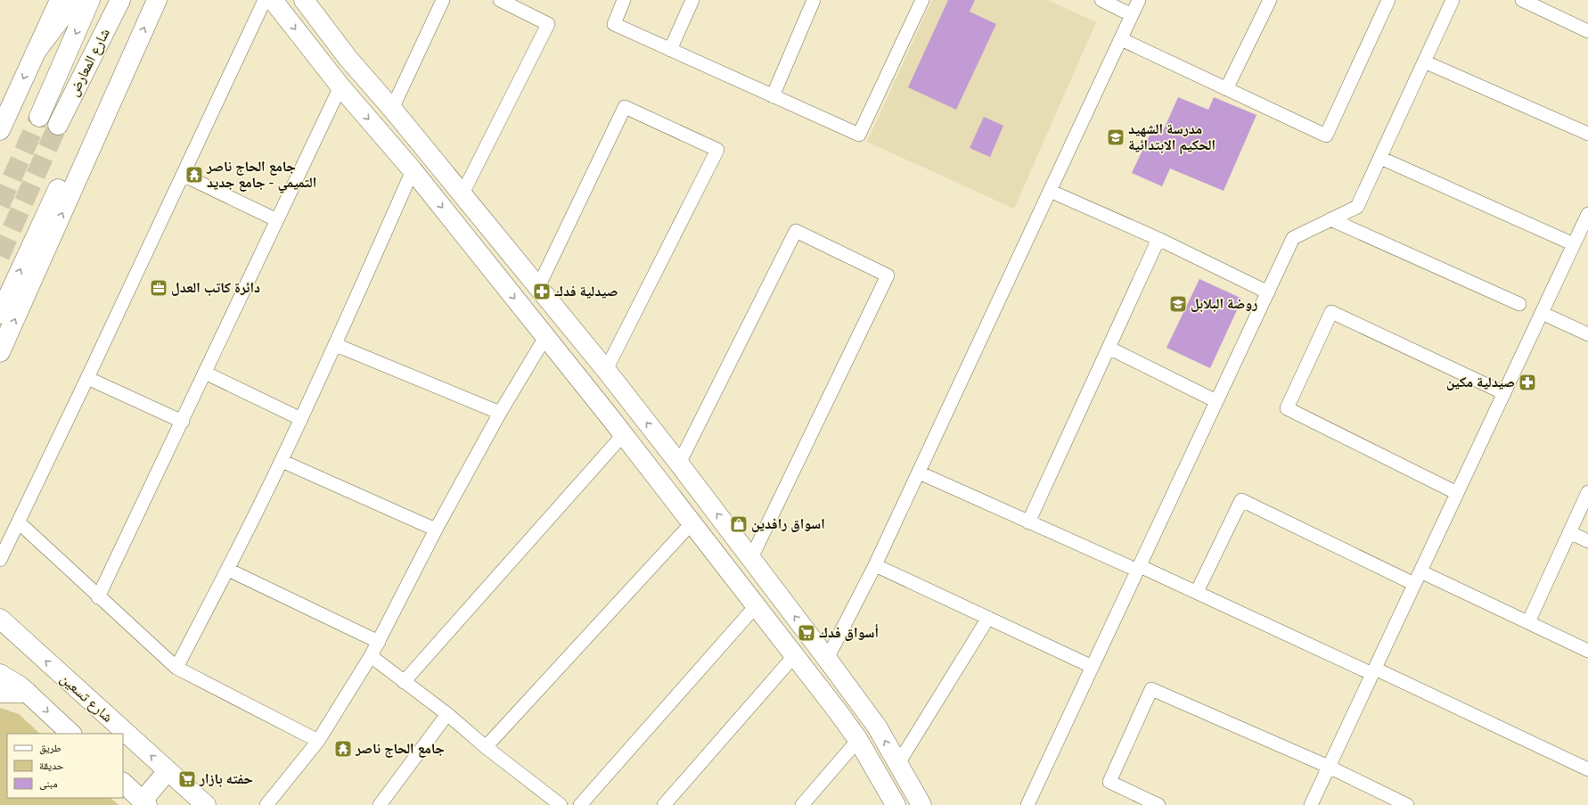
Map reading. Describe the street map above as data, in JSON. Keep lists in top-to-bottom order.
{
  "streets": {
    "main road": ["شارع المعارض", "شارع تسعين"]
  },
  "places": {
    "school or university": ["مدرسة الشهيد الحكيم الابتدائية", "روضة البلابل"],
    "temple": ["جامع الحاج ناصر التميمي - جامع جديد", "جامع الحاج ناصر"],
    "office": ["دائرة كاتب العدل"],
    "pharmacy": ["صيدلية فدك", "صيدلية مكين"],
    "shop": ["اسواق رافدين"],
    "supermarket": ["أسواق فدك", "حفته بازار"]
  },
  "legend": ["طريق", "حديقة", "مبنى"]
}
